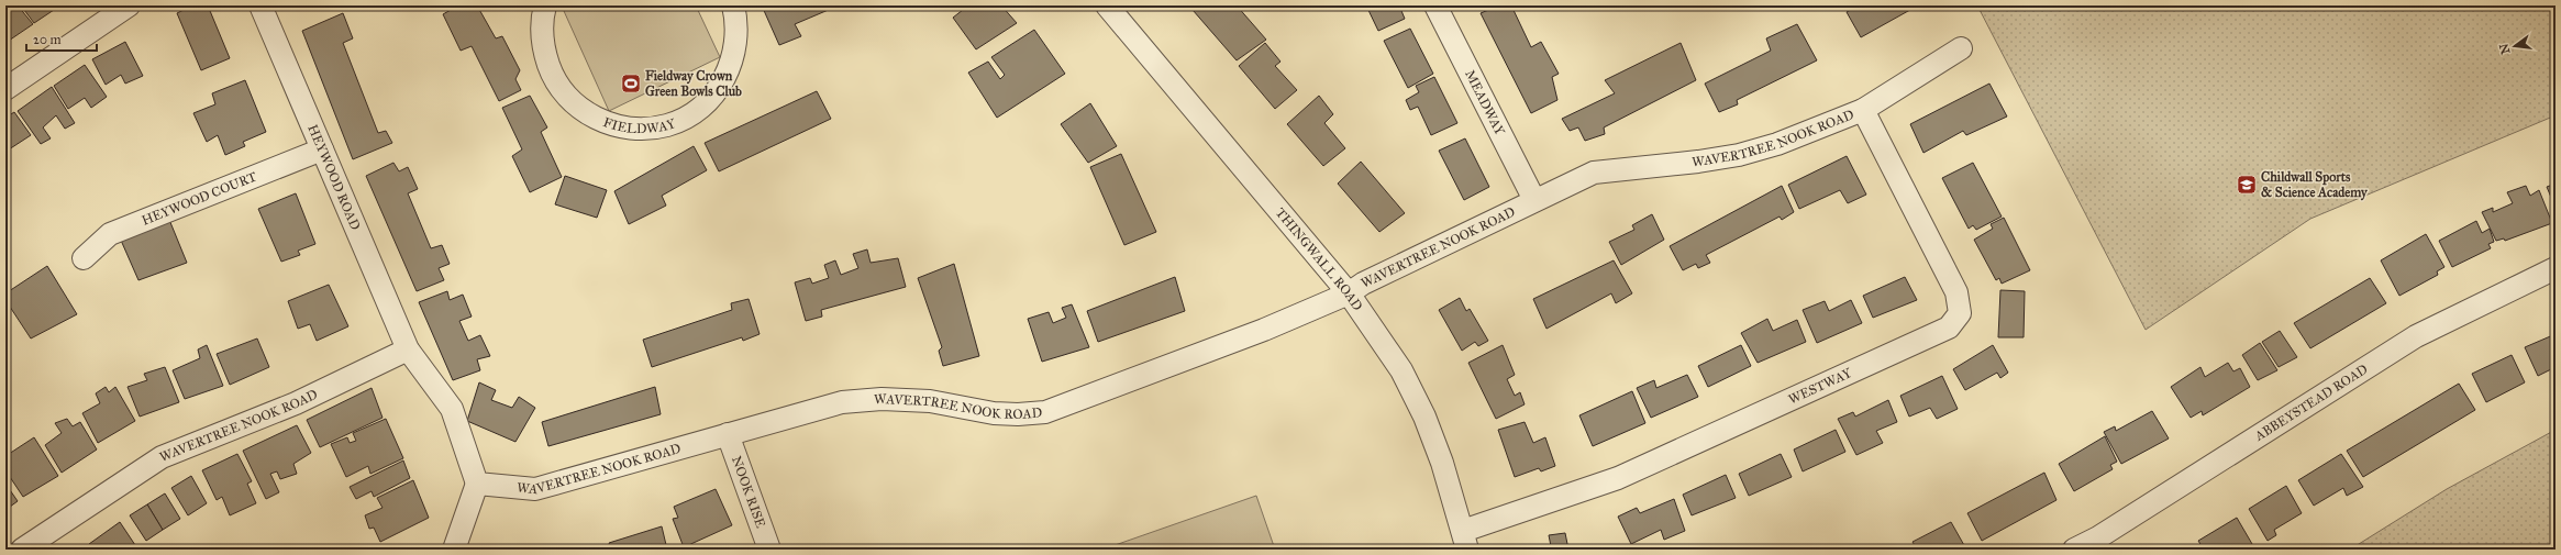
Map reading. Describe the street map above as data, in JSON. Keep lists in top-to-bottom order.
{
  "streets": {
    "street": [
      "MEADWAY",
      "FIELDWAY",
      "WAVERTREE NOOK ROAD",
      "HEYWOOD ROAD",
      "HEYWOOD COURT",
      "THINGWALL ROAD",
      "WESTWAY",
      "ABBEYSTEAD ROAD",
      "NOOK RISE"
    ]
  },
  "crossings": [
    ["MEADWAY", "WAVERTREE NOOK ROAD"],
    ["WAVERTREE NOOK ROAD", "HEYWOOD ROAD"],
    ["WAVERTREE NOOK ROAD", "THINGWALL ROAD"],
    ["WAVERTREE NOOK ROAD", "WESTWAY"],
    ["WAVERTREE NOOK ROAD", "NOOK RISE"],
    ["HEYWOOD ROAD", "HEYWOOD COURT"],
    ["THINGWALL ROAD", "WESTWAY"]
  ],
  "places": {
    "sports": ["Fieldway Crown Green Bowls Club"],
    "school or university": ["Childwall Sports & Science Academy"]
  },
  "scale_bar": "20 m",
  "north": "left"
}
